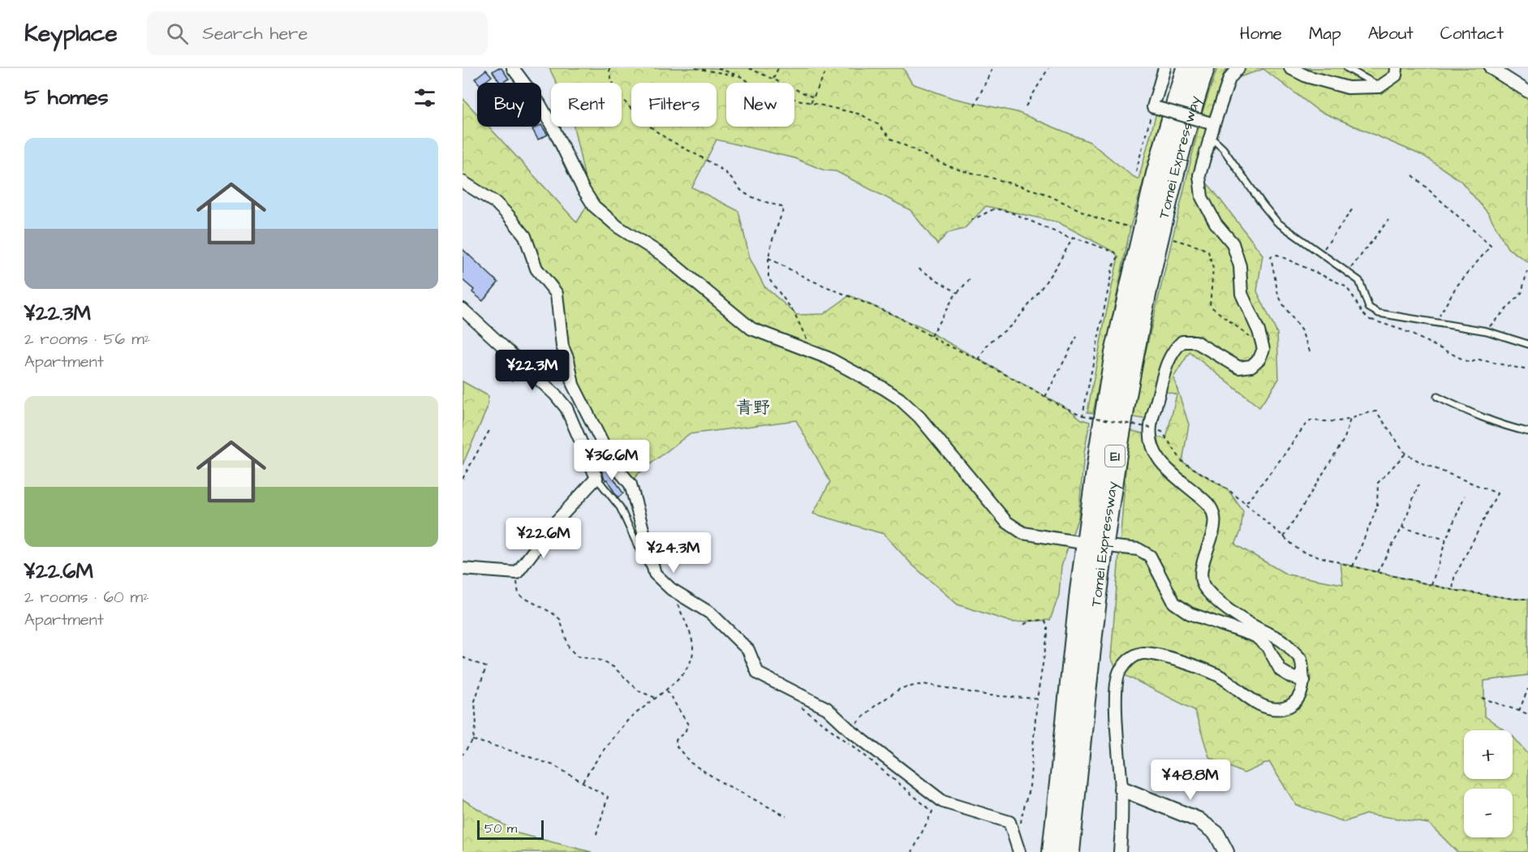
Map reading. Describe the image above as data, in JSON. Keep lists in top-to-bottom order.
{
  "streets": {
    "highway": ["Tomei Expressway", "E1"]
  },
  "districts": ["青野"],
  "scale_bar": "50 m",
  "page": {
    "header": "Keyplace",
    "search": "Search here",
    "nav": [
      "Home",
      "Map",
      "About",
      "Contact"
    ],
    "heading": "5 homes",
    "chip": [
      "Buy",
      "Rent",
      "Filters",
      "New"
    ],
    "list": [
      {
        "name": "¥22.3M",
        "note": "2 rooms · 56 m² · Apartment"
      },
      {
        "name": "¥22.6M",
        "note": "2 rooms · 60 m² · Apartment"
      }
    ],
    "price": [
      "¥22.3M",
      "¥36.6M",
      "¥22.6M",
      "¥24.3M",
      "¥48.8M"
    ],
    "map_buttons": ["+", "−"],
    "scale": "50 m"
  }
}
